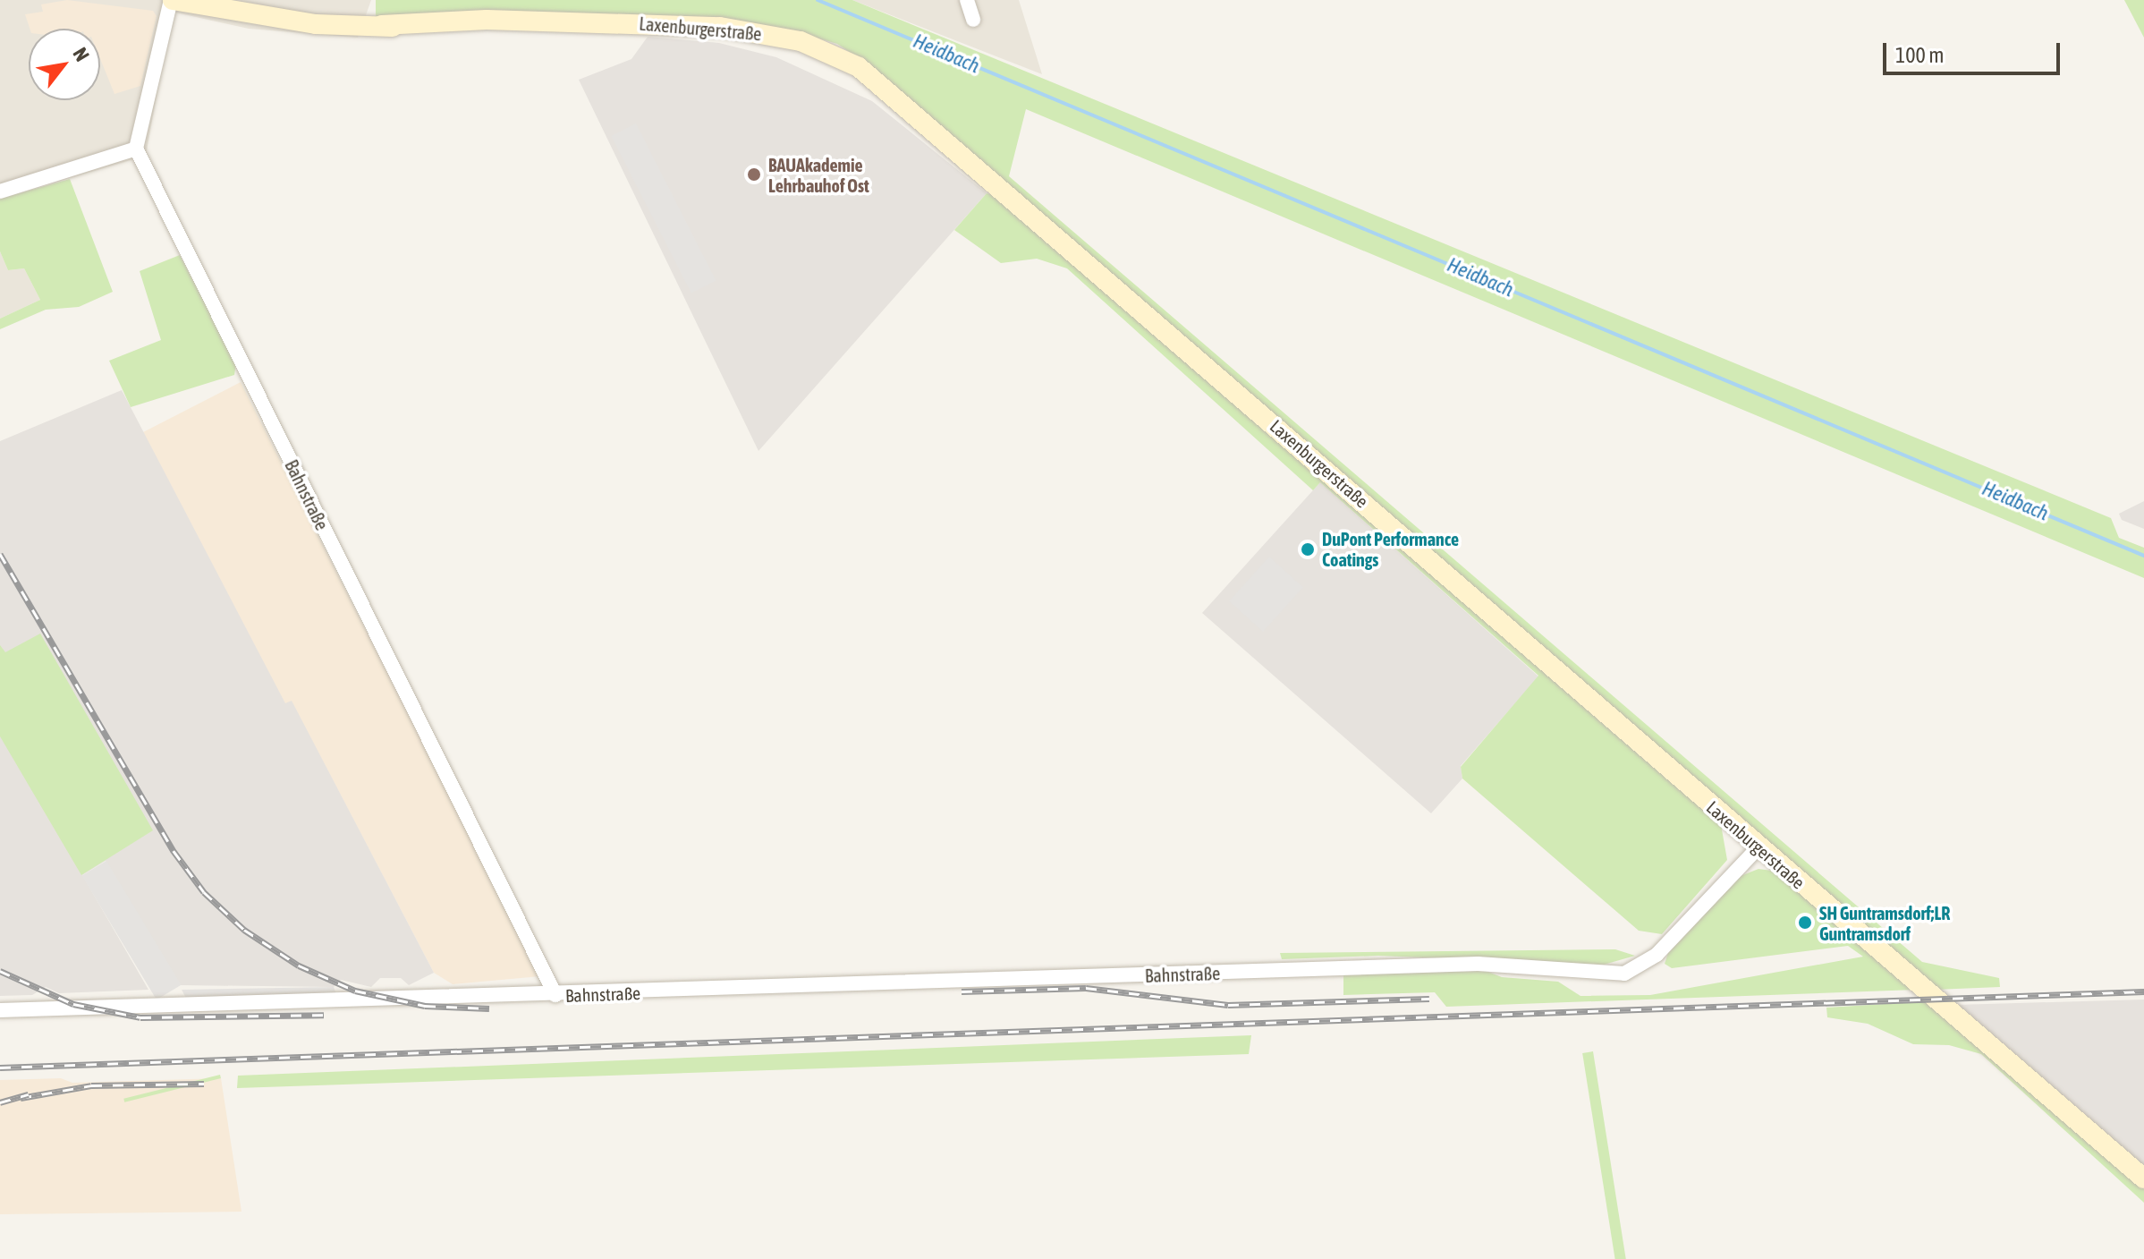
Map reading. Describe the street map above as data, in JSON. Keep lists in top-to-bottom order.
{
  "streets": {
    "street": ["Laxenburgerstraße", "Bahnstraße"]
  },
  "crossings": [
    ["Laxenburgerstraße", "Bahnstraße"]
  ],
  "water": ["Heidbach"],
  "places": ["BAUAkademie Lehrbauhof Ost", "DuPont Performance Coatings", "SH Guntramsdorf;LR Guntramsdorf"],
  "scale_bar": "100 m",
  "north": "top right"
}
